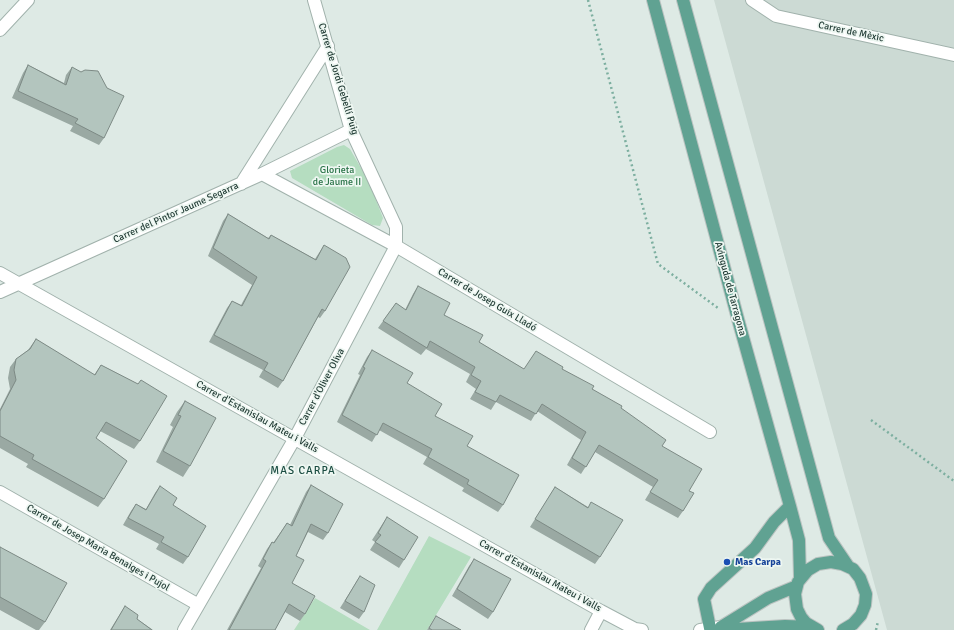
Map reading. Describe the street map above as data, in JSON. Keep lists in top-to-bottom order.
{
  "streets": {
    "main road": ["Avinguda de Tarragona"],
    "street": [
      "Carrer de Mèxic",
      "Carrer de Jordi Gebellí Puig",
      "Carrer del Pintor Jaume Segarra",
      "Carrer de Josep Guix Lladó",
      "Carrer d'Oliver Oliva",
      "Carrer d'Estanislau Mateu i Valls",
      "Carrer de Josep Maria Benaiges i Pujol"
    ]
  },
  "crossings": [
    ["Carrer de Jordi Gebellí Puig", "Carrer del Pintor Jaume Segarra"],
    ["Carrer de Jordi Gebellí Puig", "Carrer de Josep Guix Lladó"],
    ["Carrer de Jordi Gebellí Puig", "Carrer d'Oliver Oliva"],
    ["Carrer del Pintor Jaume Segarra", "Carrer de Josep Guix Lladó"],
    ["Carrer del Pintor Jaume Segarra", "Carrer d'Estanislau Mateu i Valls"],
    ["Carrer de Josep Guix Lladó", "Carrer d'Oliver Oliva"],
    ["Carrer d'Oliver Oliva", "Carrer d'Estanislau Mateu i Valls"],
    ["Carrer d'Oliver Oliva", "Carrer de Josep Maria Benaiges i Pujol"]
  ],
  "districts": ["MAS CARPA"],
  "parks": ["Glorieta de Jaume II"],
  "places": ["Mas Carpa"]
}
